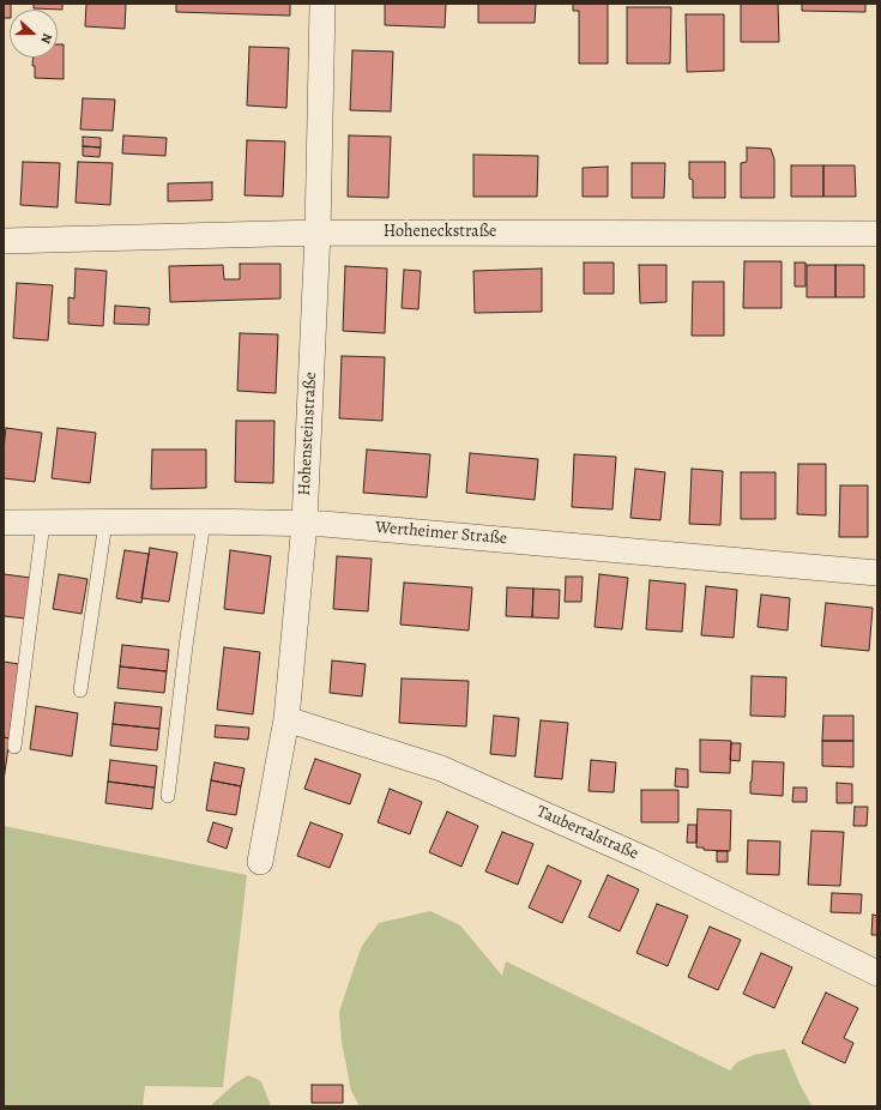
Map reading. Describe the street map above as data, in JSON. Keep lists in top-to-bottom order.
{
  "streets": {
    "street": [
      "Hoheneckstraße",
      "Hohensteinstraße",
      "Wertheimer Straße",
      "Taubertalstraße"
    ]
  },
  "crossings": [
    ["Hoheneckstraße", "Hohensteinstraße"],
    ["Hohensteinstraße", "Wertheimer Straße"],
    ["Hohensteinstraße", "Taubertalstraße"]
  ],
  "north": "right"
}
